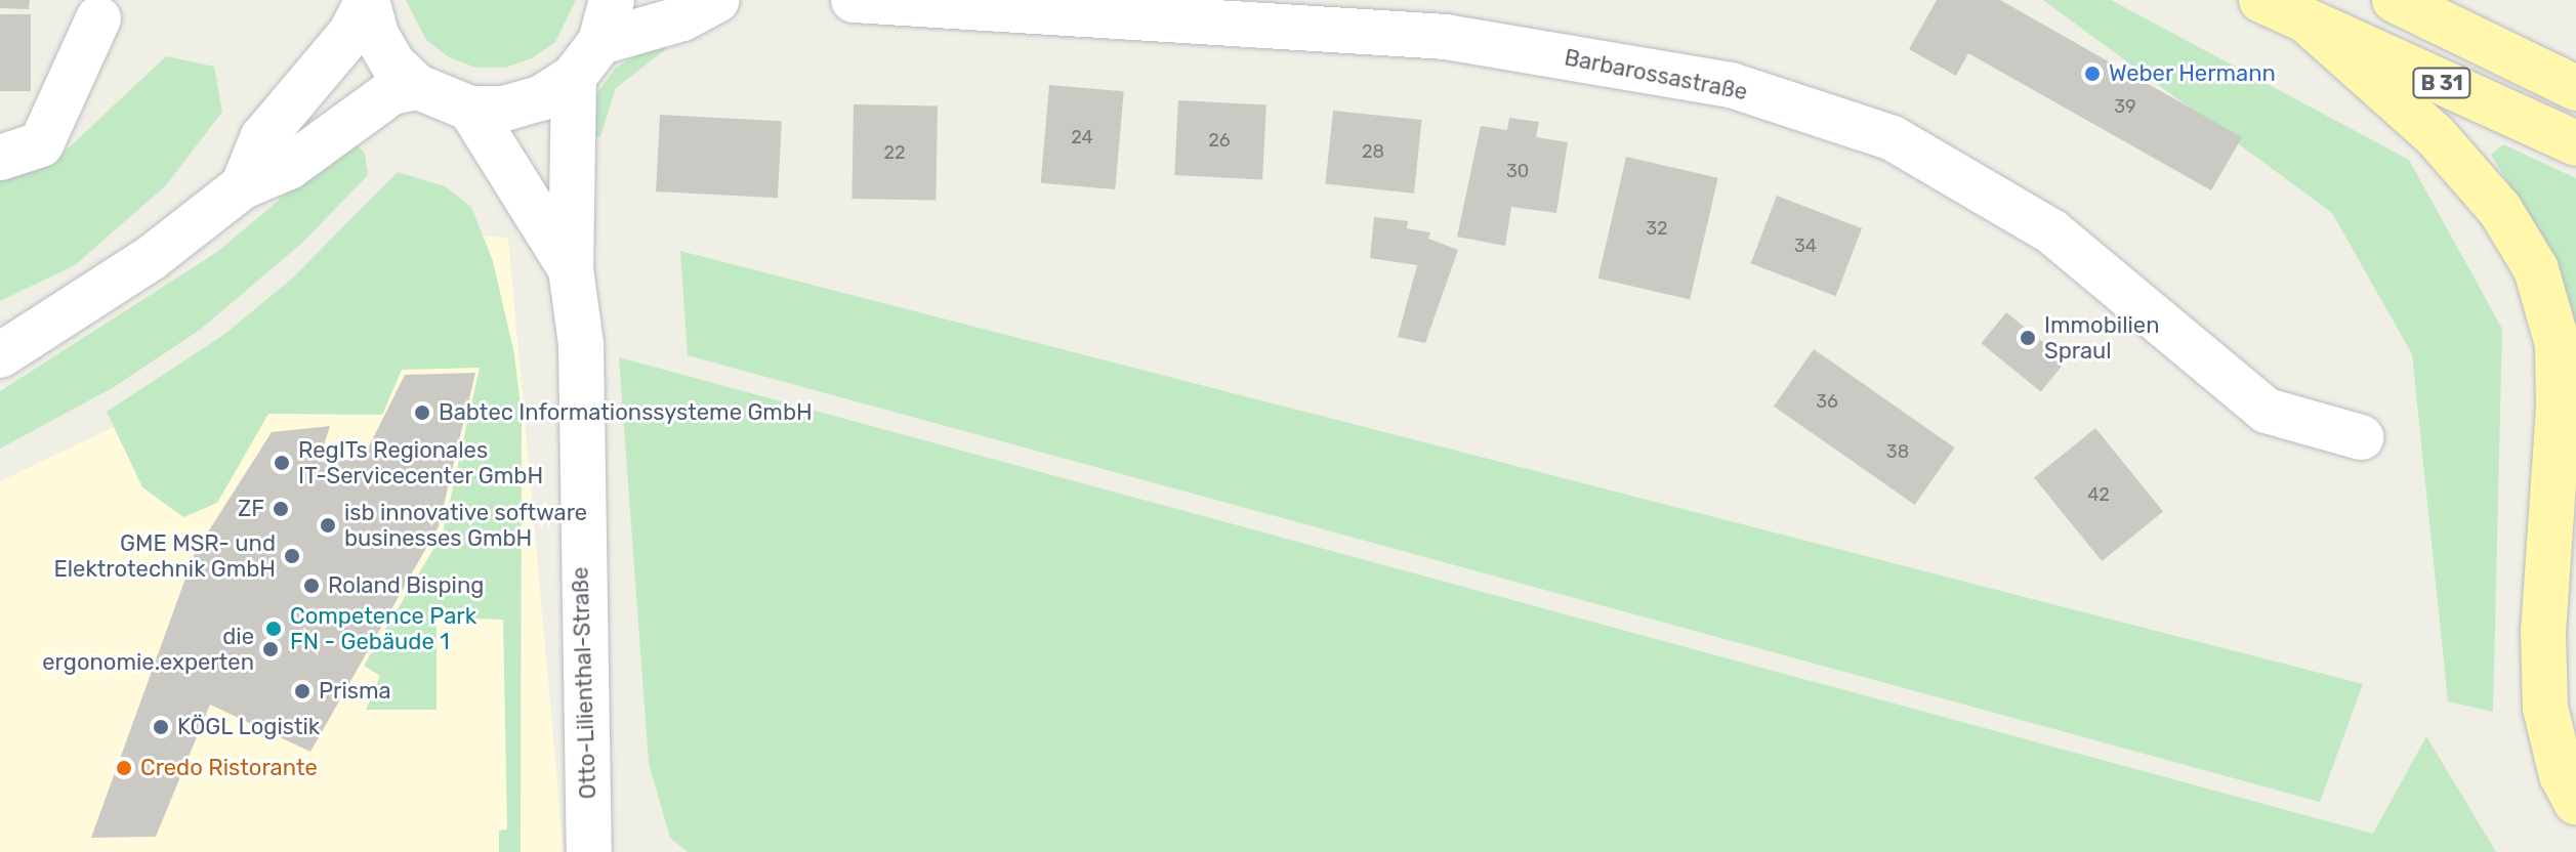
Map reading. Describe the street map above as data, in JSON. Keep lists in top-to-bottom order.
{
  "streets": {
    "main road": ["B 31"],
    "street": ["Barbarossastraße", "Otto-Lilienthal-Straße"]
  },
  "places": [
    "Weber Hermann",
    "Immobilien Spraul",
    "Babtec Informationssysteme GmbH",
    "RegITs Regionales IT-Servicecenter GmbH",
    "ZF",
    "isb innovative software businesses GmbH",
    "GME MSR- und Elektrotechnik GmbH",
    "Roland Bisping",
    "Competence Park FN - Gebäude 1",
    "die ergonomie.experten",
    "Prisma",
    "KÖGL Logistik",
    "Credo Ristorante"
  ],
  "house_numbers": [
    "39",
    "24",
    "26",
    "28",
    "22",
    "30",
    "32",
    "34",
    "36",
    "38",
    "42"
  ]
}
